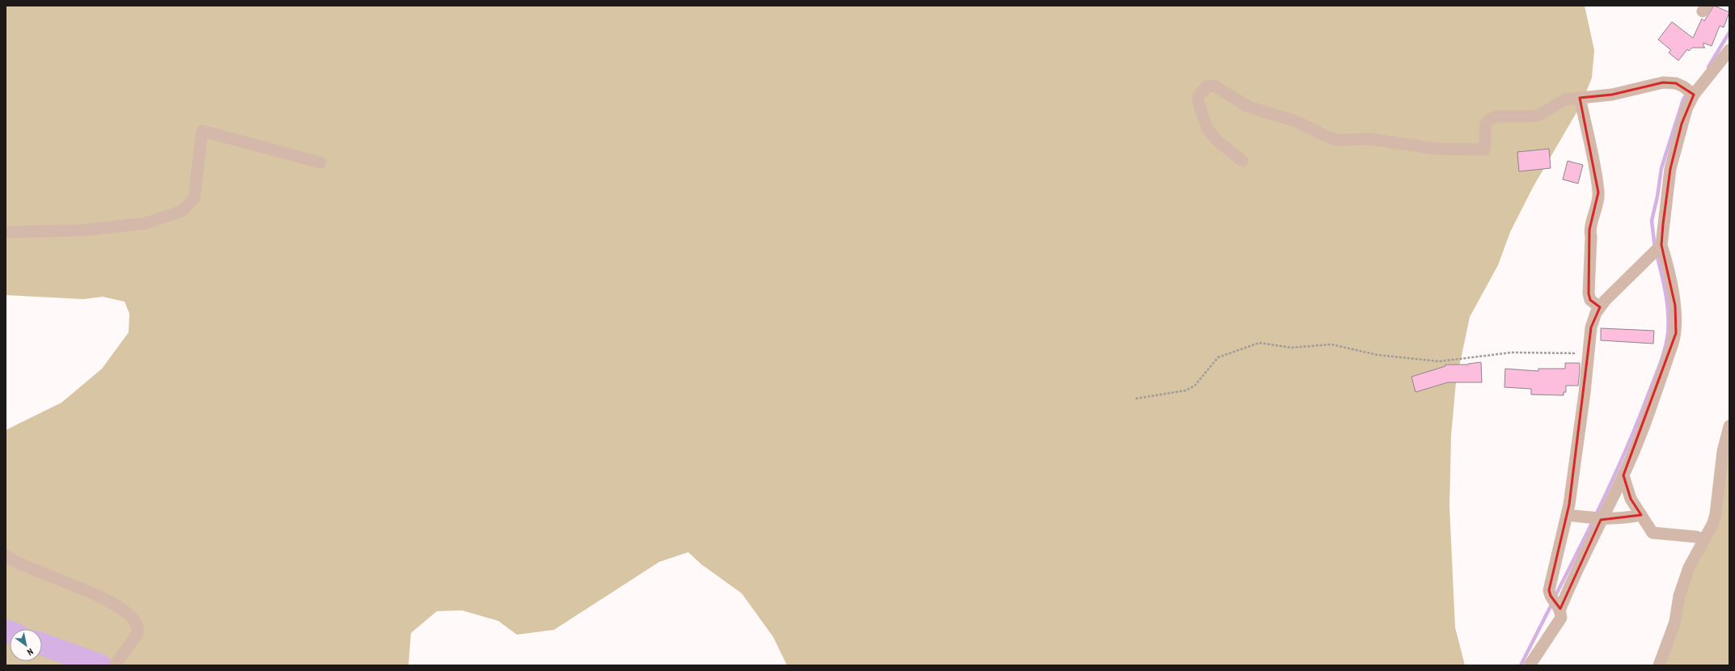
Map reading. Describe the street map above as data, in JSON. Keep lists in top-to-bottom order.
{
  "north": "bottom right"
}
